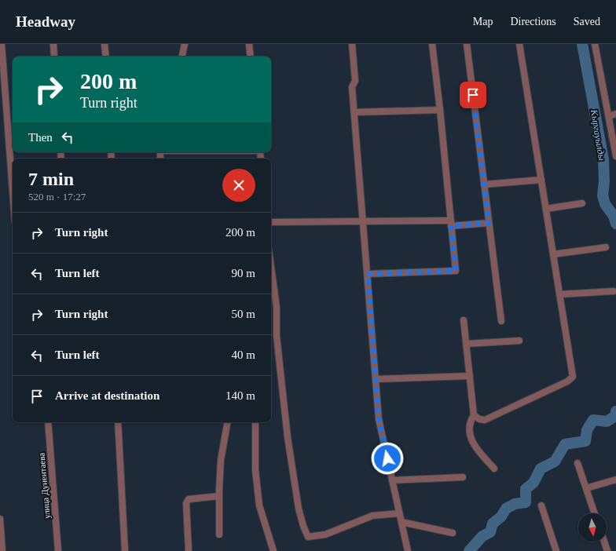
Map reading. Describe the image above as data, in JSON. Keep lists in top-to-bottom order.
{
  "streets": {
    "street": ["улица Дунентаева"]
  },
  "water": ["Кыргауылды"],
  "north": "bottom",
  "page": {
    "header": "Headway",
    "nav": ["Map", "Directions", "Saved"],
    "turn": ["200 m", "Turn right"],
    "then": "Then",
    "heading": ["7 min", "520 m · 17:27"],
    "list": [
      {
        "name": "Turn right",
        "value": "200 m"
      },
      {
        "name": "Turn left",
        "value": "90 m"
      },
      {
        "name": "Turn right",
        "value": "50 m"
      },
      {
        "name": "Turn left",
        "value": "40 m"
      },
      {
        "name": "Arrive at destination",
        "value": "140 m"
      }
    ]
  }
}
